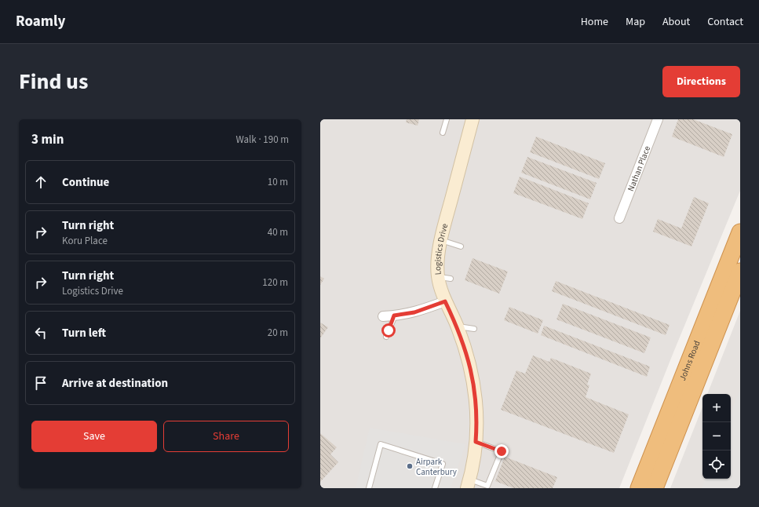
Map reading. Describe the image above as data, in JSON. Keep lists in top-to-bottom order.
{
  "streets": {
    "highway": ["Johns Road"],
    "street": ["Nathan Place", "Logistics Drive"]
  },
  "places": ["Airpark Canterbury"],
  "page": {
    "header": "Roamly",
    "nav": [
      "Home",
      "Map",
      "About",
      "Contact"
    ],
    "title": "Find us",
    "buttons": [
      "Directions",
      ["Save", "Share"]
    ],
    "heading": ["3 min", "Walk · 190 m"],
    "list": [
      ["Continue", "10 m"],
      ["Turn right", "Koru Place", "40 m"],
      ["Turn right", "Logistics Drive", "120 m"],
      ["Turn left", "20 m"],
      "Arrive at destination"
    ],
    "map_buttons": ["+", "−"]
  }
}
